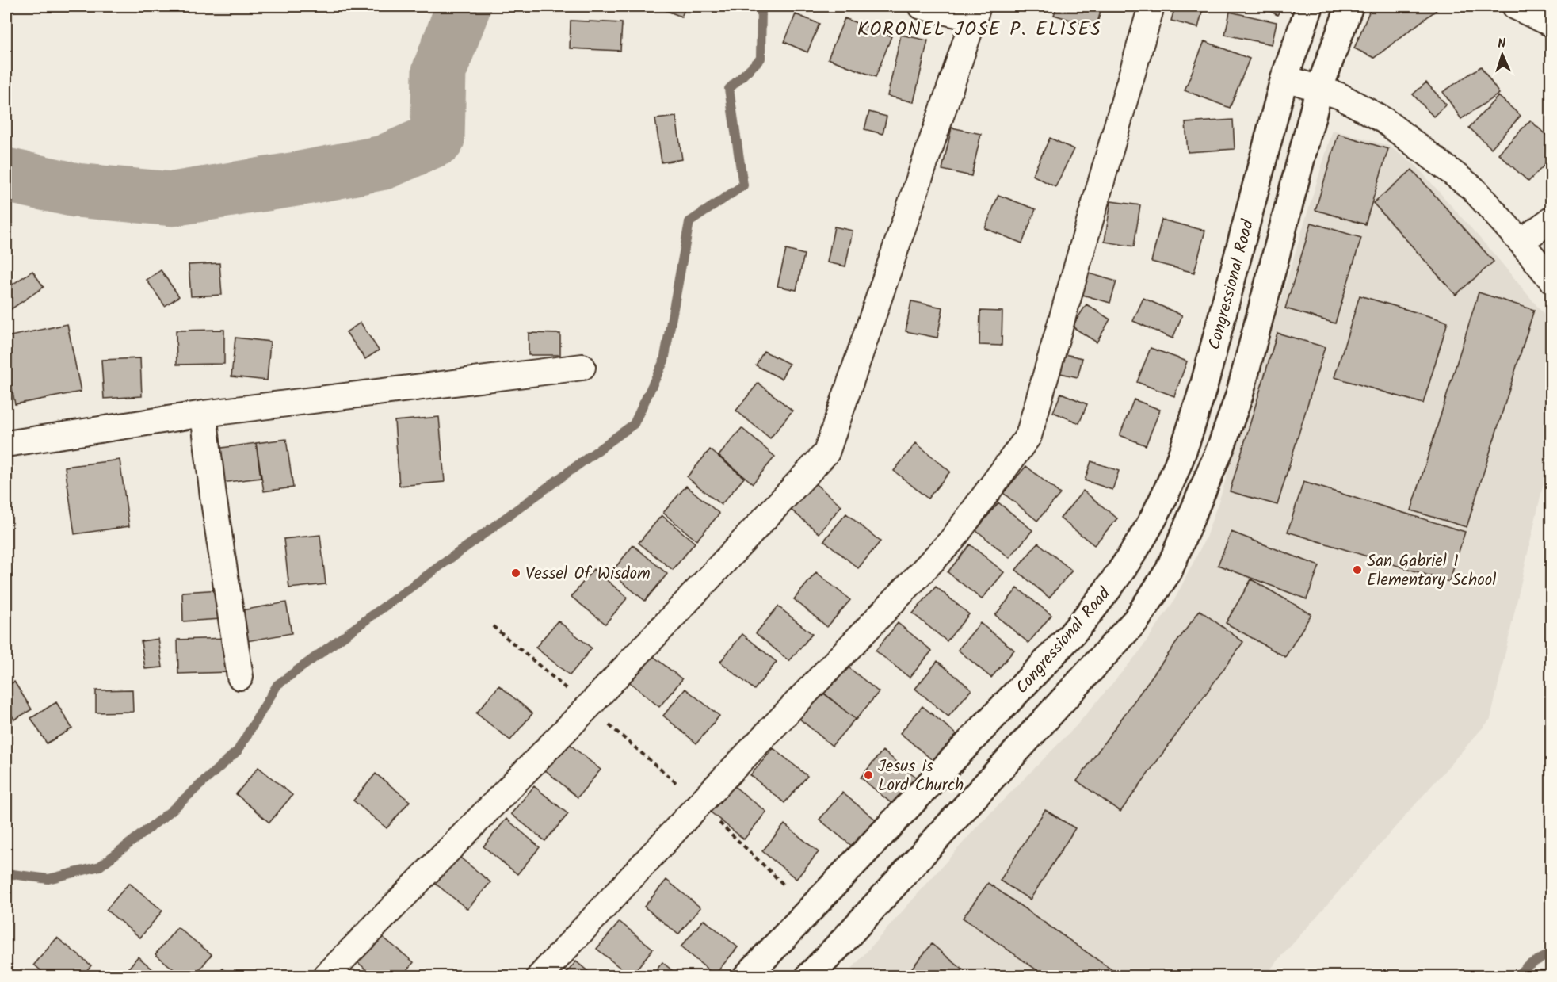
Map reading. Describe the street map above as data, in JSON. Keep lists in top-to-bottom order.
{
  "streets": {
    "main road": ["Congressional Road"]
  },
  "districts": ["KORONEL JOSE P. ELISES"],
  "places": ["San Gabriel I Elementary School", "Vessel Of Wisdom", "Jesus is Lord Church"],
  "north": "top"
}
